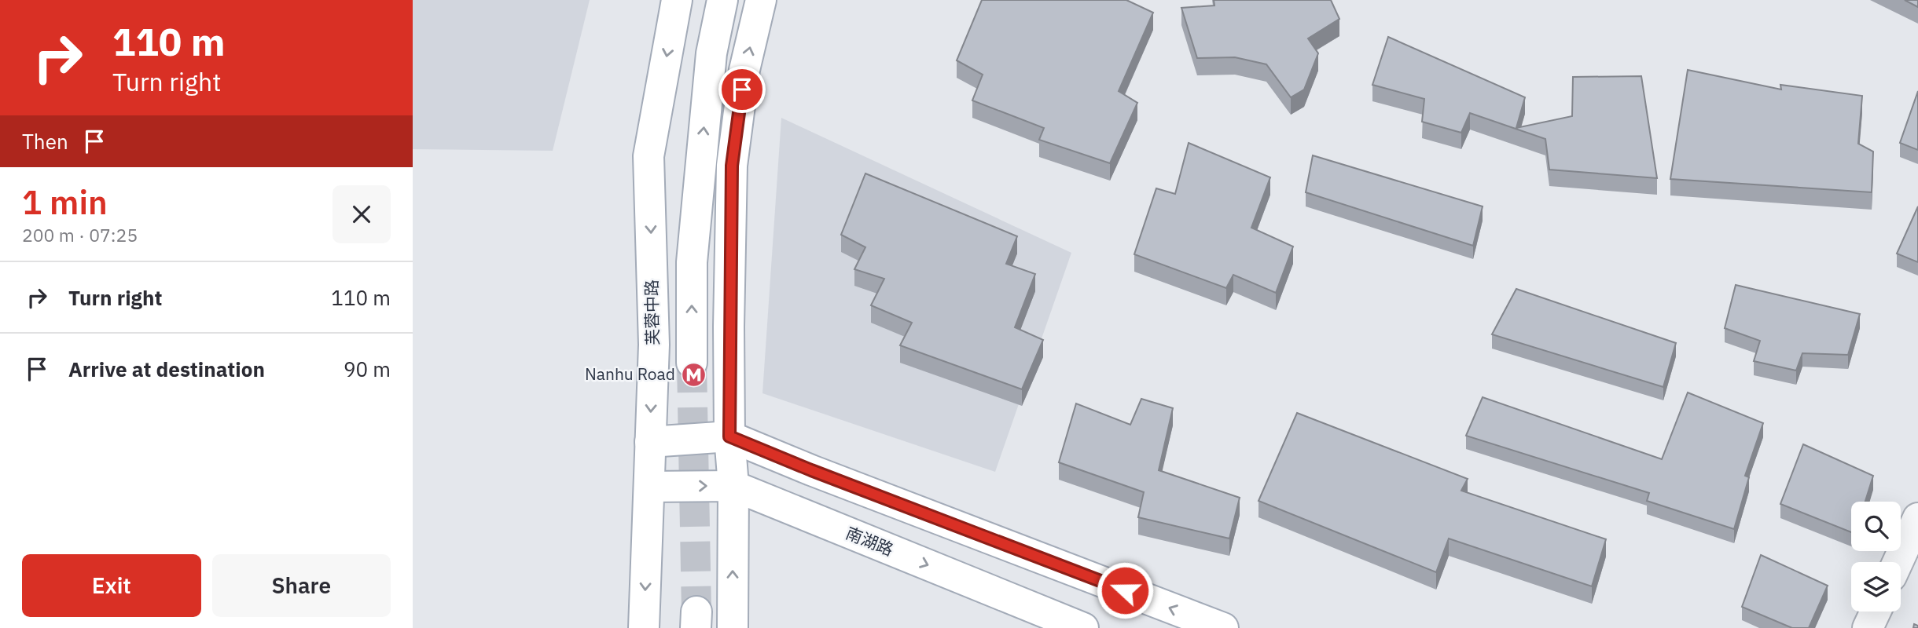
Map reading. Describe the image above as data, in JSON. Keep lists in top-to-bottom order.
{
  "streets": {
    "main road": ["芙蓉中路", "南湖路"]
  },
  "crossings": [
    ["芙蓉中路", "南湖路"]
  ],
  "places": {
    "metro station": ["Nanhu Road"]
  },
  "page": {
    "turn": ["110 m", "Turn right"],
    "then": "Then",
    "heading": ["1 min", "200 m · 07:25"],
    "list": [
      {
        "name": "Turn right",
        "value": "110 m"
      },
      {
        "name": "Arrive at destination",
        "value": "90 m"
      }
    ],
    "buttons": ["Exit", "Share"]
  }
}
